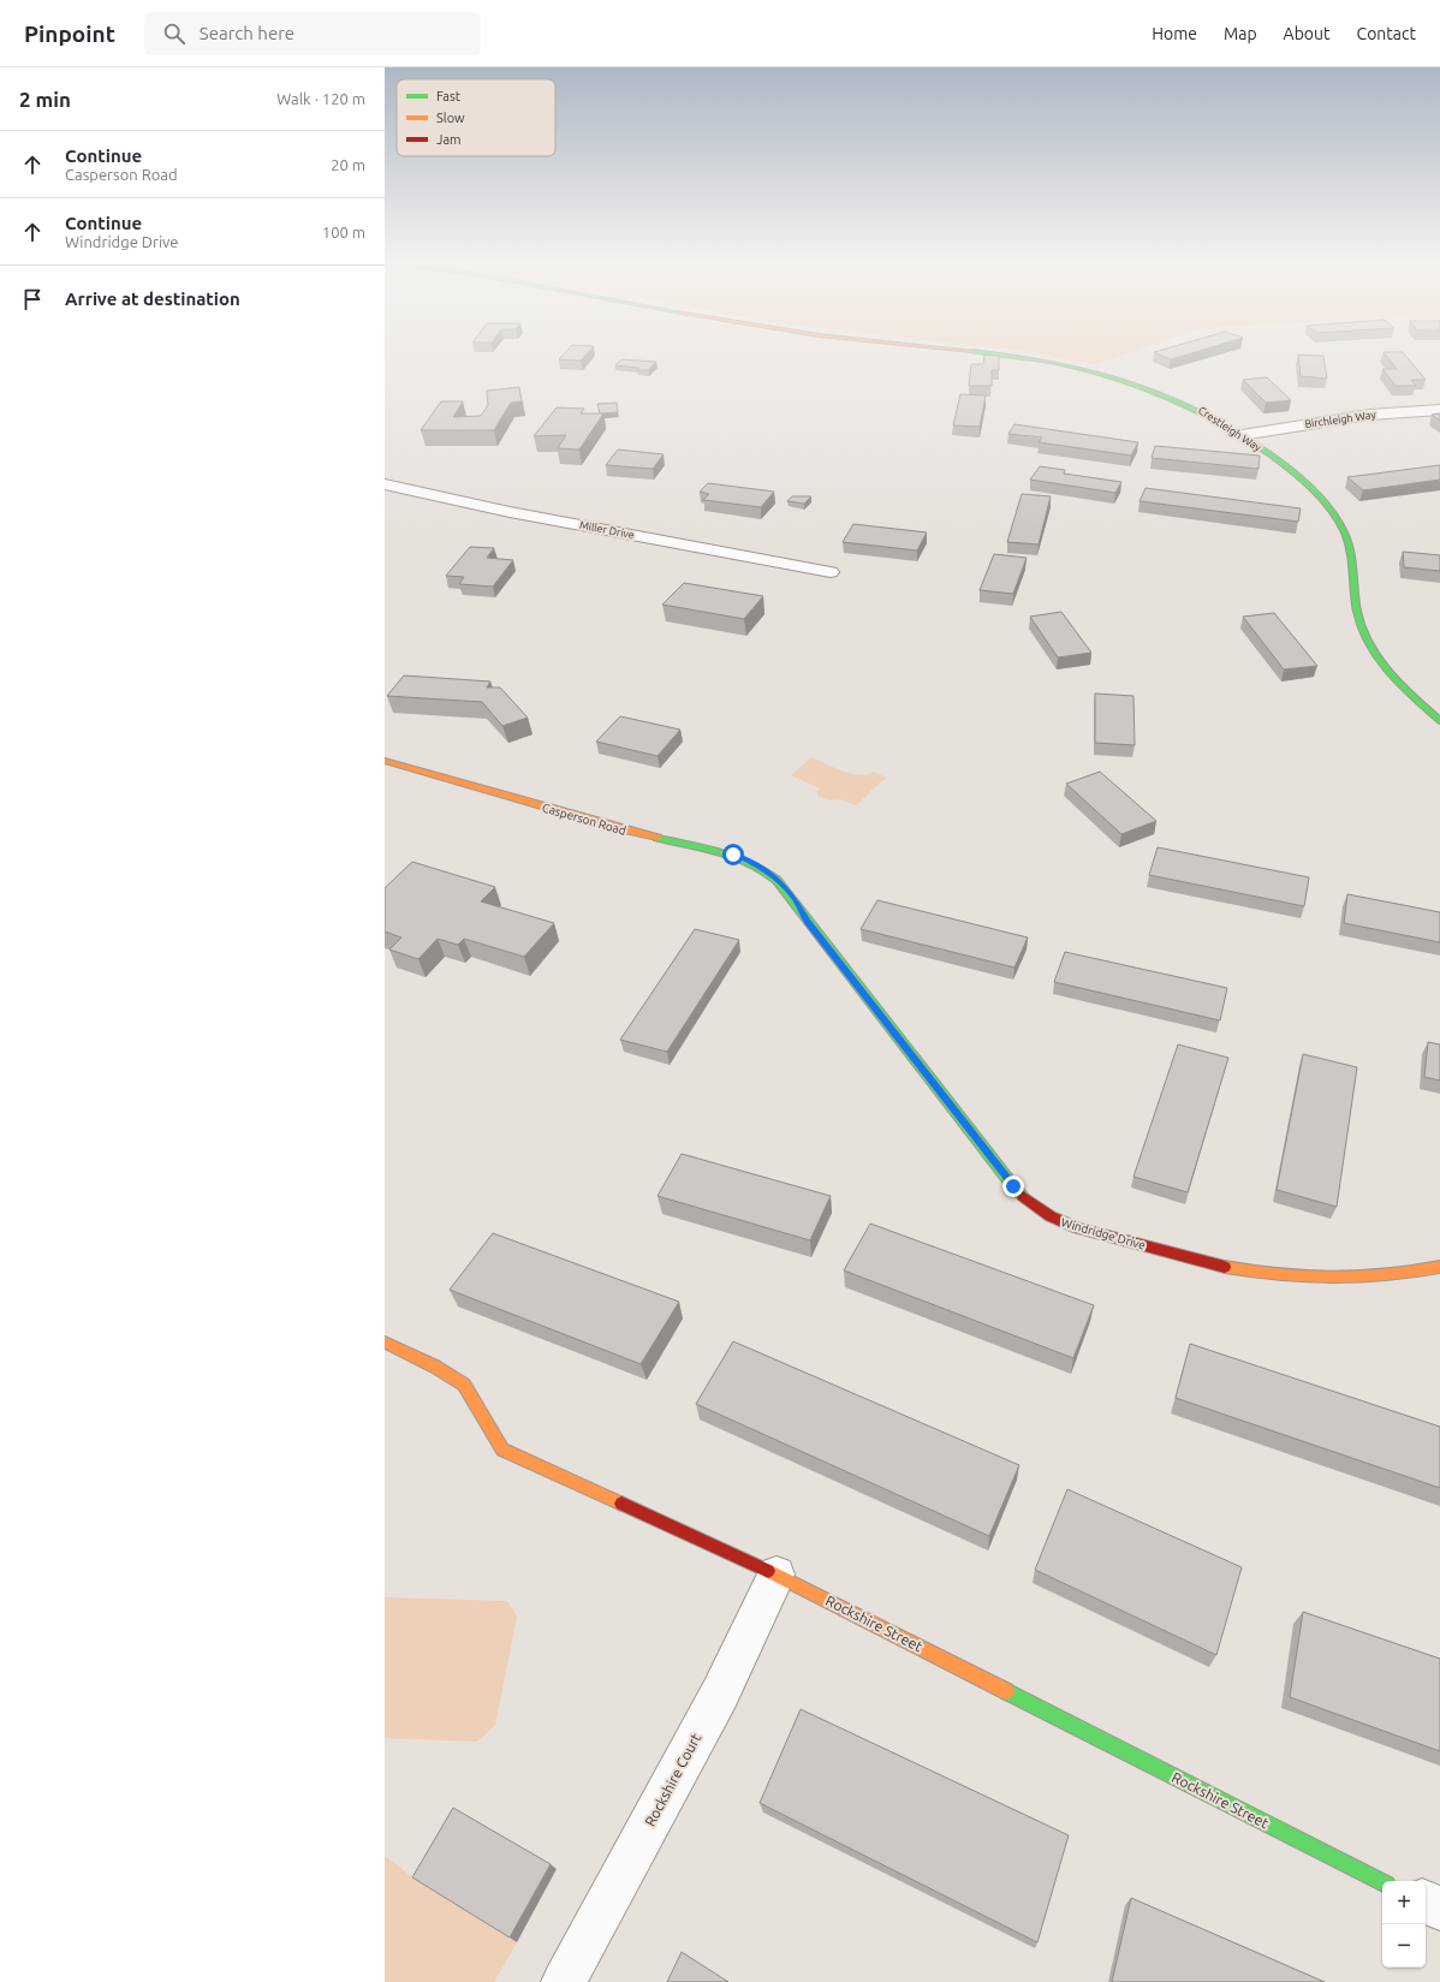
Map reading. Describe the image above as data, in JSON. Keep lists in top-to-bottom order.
{
  "streets": {
    "street": [
      "Birchleigh Way",
      "Crestleigh Way",
      "Miller Drive",
      "Casperson Road",
      "Windridge Drive",
      "Rockshire Street",
      "Rockshire Court"
    ]
  },
  "crossings": [
    ["Birchleigh Way", "Crestleigh Way"],
    ["Casperson Road", "Windridge Drive"],
    ["Rockshire Street", "Rockshire Court"]
  ],
  "legend": ["Fast", "Slow", "Jam"],
  "page": {
    "header": "Pinpoint",
    "search": "Search here",
    "nav": [
      "Home",
      "Map",
      "About",
      "Contact"
    ],
    "heading": ["2 min", "Walk · 120 m"],
    "list": [
      ["Continue", "Casperson Road", "20 m"],
      ["Continue", "Windridge Drive", "100 m"],
      "Arrive at destination"
    ],
    "map_buttons": ["+", "−"]
  }
}
